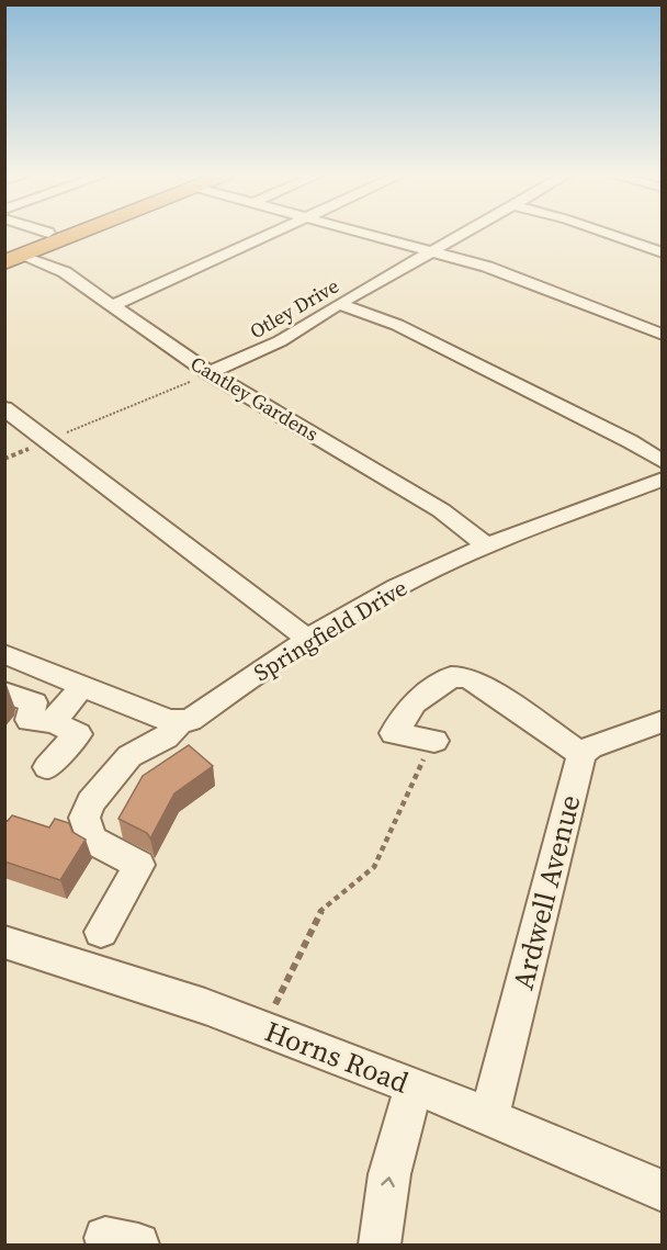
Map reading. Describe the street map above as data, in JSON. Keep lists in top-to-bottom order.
{
  "streets": {
    "street": [
      "Otley Drive",
      "Cantley Gardens",
      "Springfield Drive",
      "Ardwell Avenue",
      "Horns Road"
    ]
  },
  "crossings": [
    ["Otley Drive", "Cantley Gardens"],
    ["Cantley Gardens", "Springfield Drive"],
    ["Ardwell Avenue", "Horns Road"]
  ]
}
